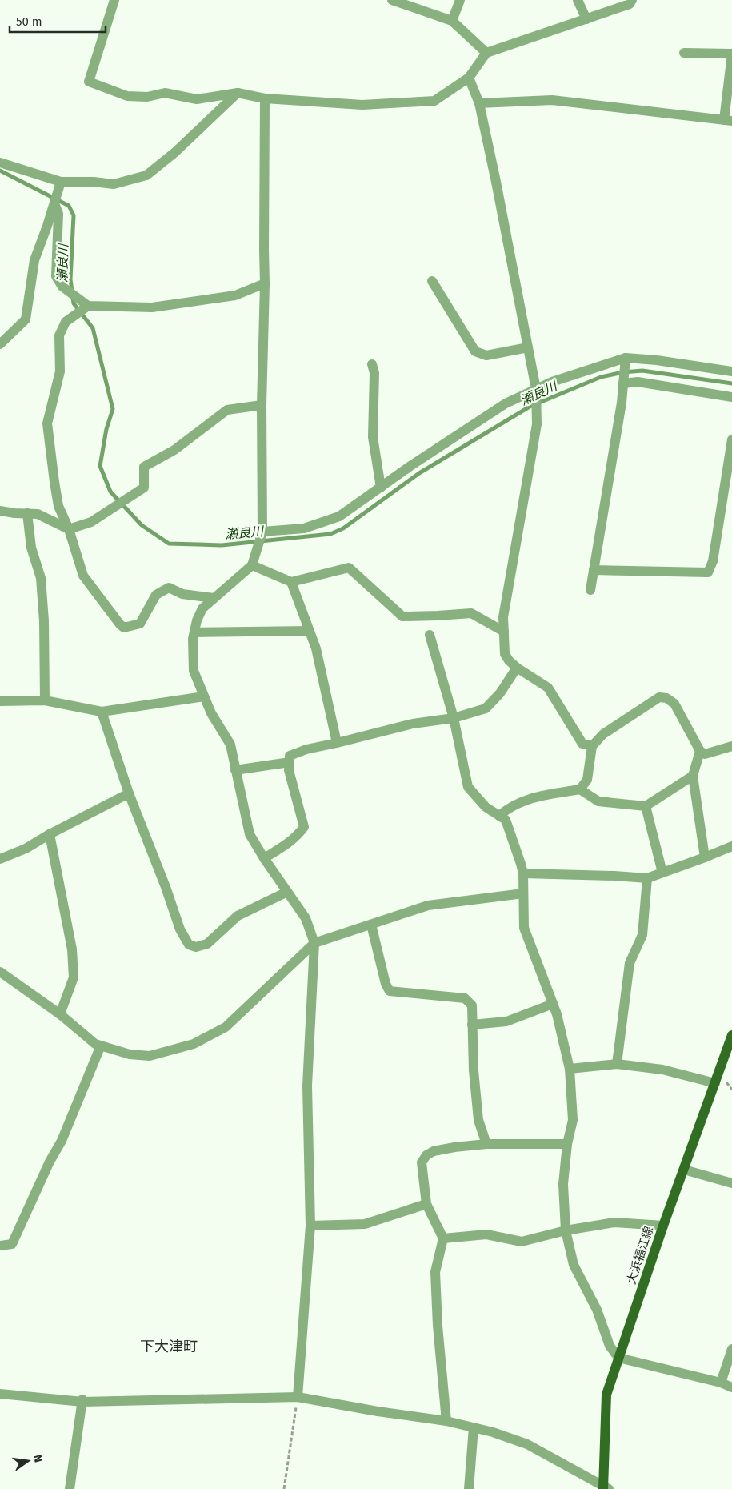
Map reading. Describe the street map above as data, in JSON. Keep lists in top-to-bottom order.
{
  "streets": {
    "main road": ["大浜福江線"]
  },
  "districts": ["下大津町"],
  "water": ["瀬良川"],
  "scale_bar": "50 m",
  "north": "right"
}
